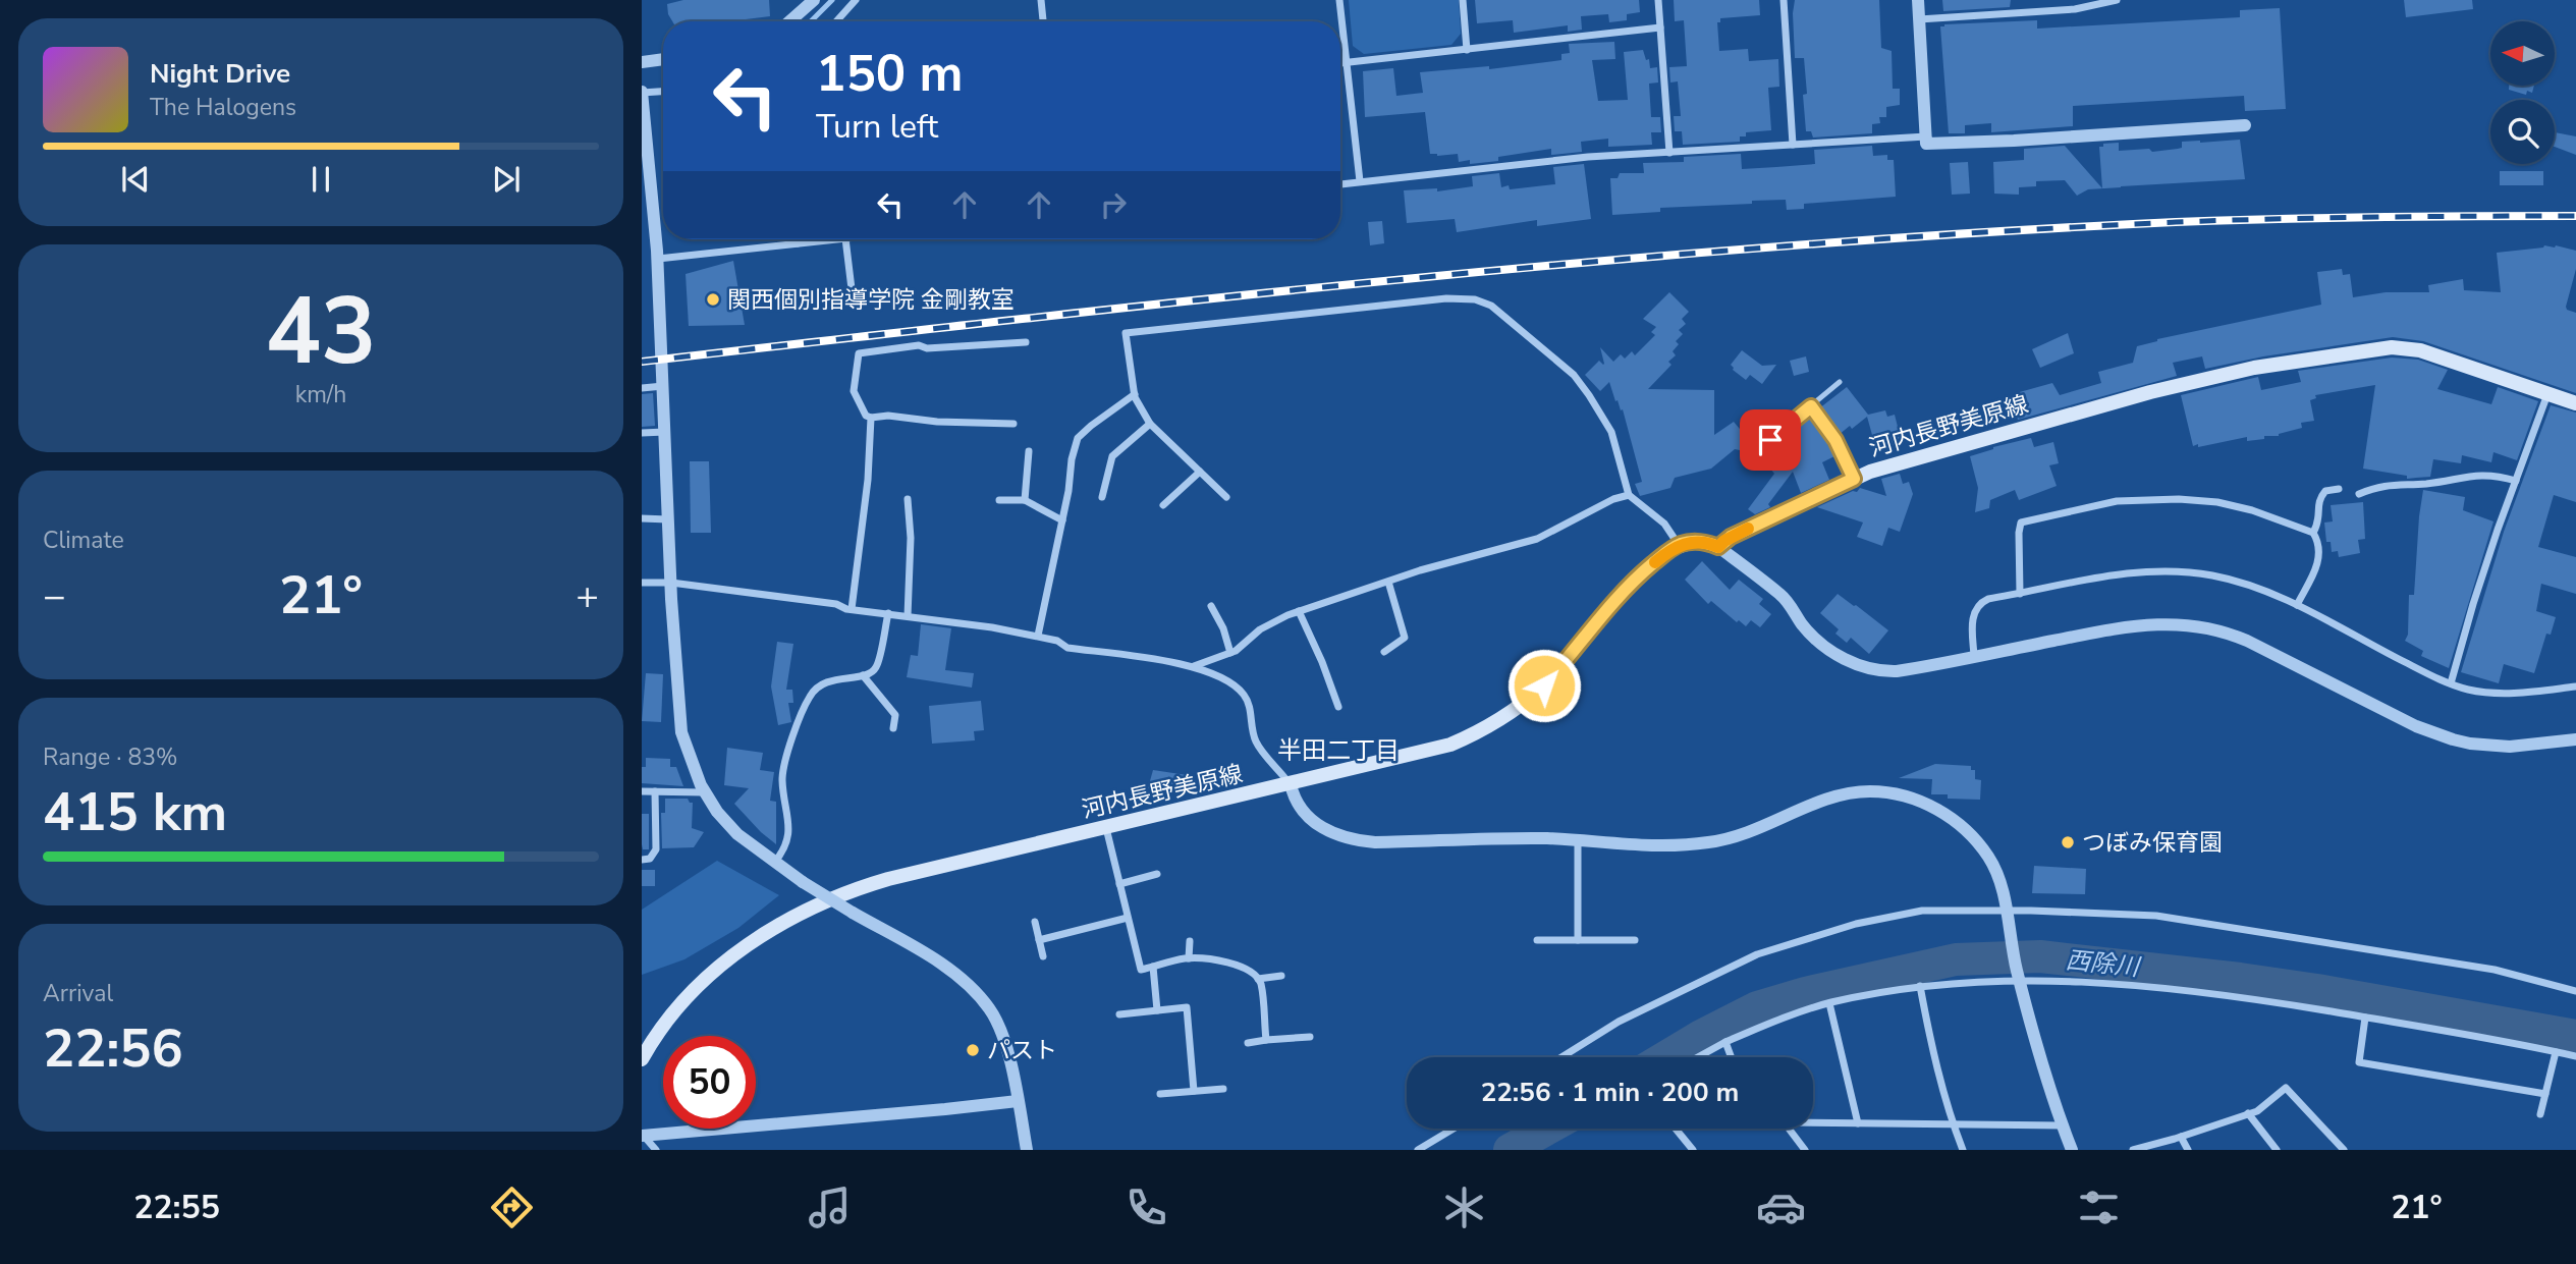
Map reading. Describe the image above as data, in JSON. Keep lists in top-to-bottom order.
{
  "streets": {
    "main road": ["河内長野美原線"]
  },
  "districts": ["半田二丁目"],
  "water": ["西除川"],
  "places": ["関西個別指導学院 金剛教室", "つぼみ保育園", "パスト"],
  "north": "left",
  "page": {
    "turn": ["150 m", "Turn left"],
    "song": ["Night Drive", "The Halogens"],
    "tile": [
      ["43", "km/h"],
      "Climate",
      ["Range · 83%", "415 km"],
      ["Arrival", "22:56"]
    ],
    "heat": ["−", "21°", "+"],
    "limit": "50",
    "trip": "22:56 · 1 min · 200 m",
    "tabs": ["22:55", "21°"]
  }
}
